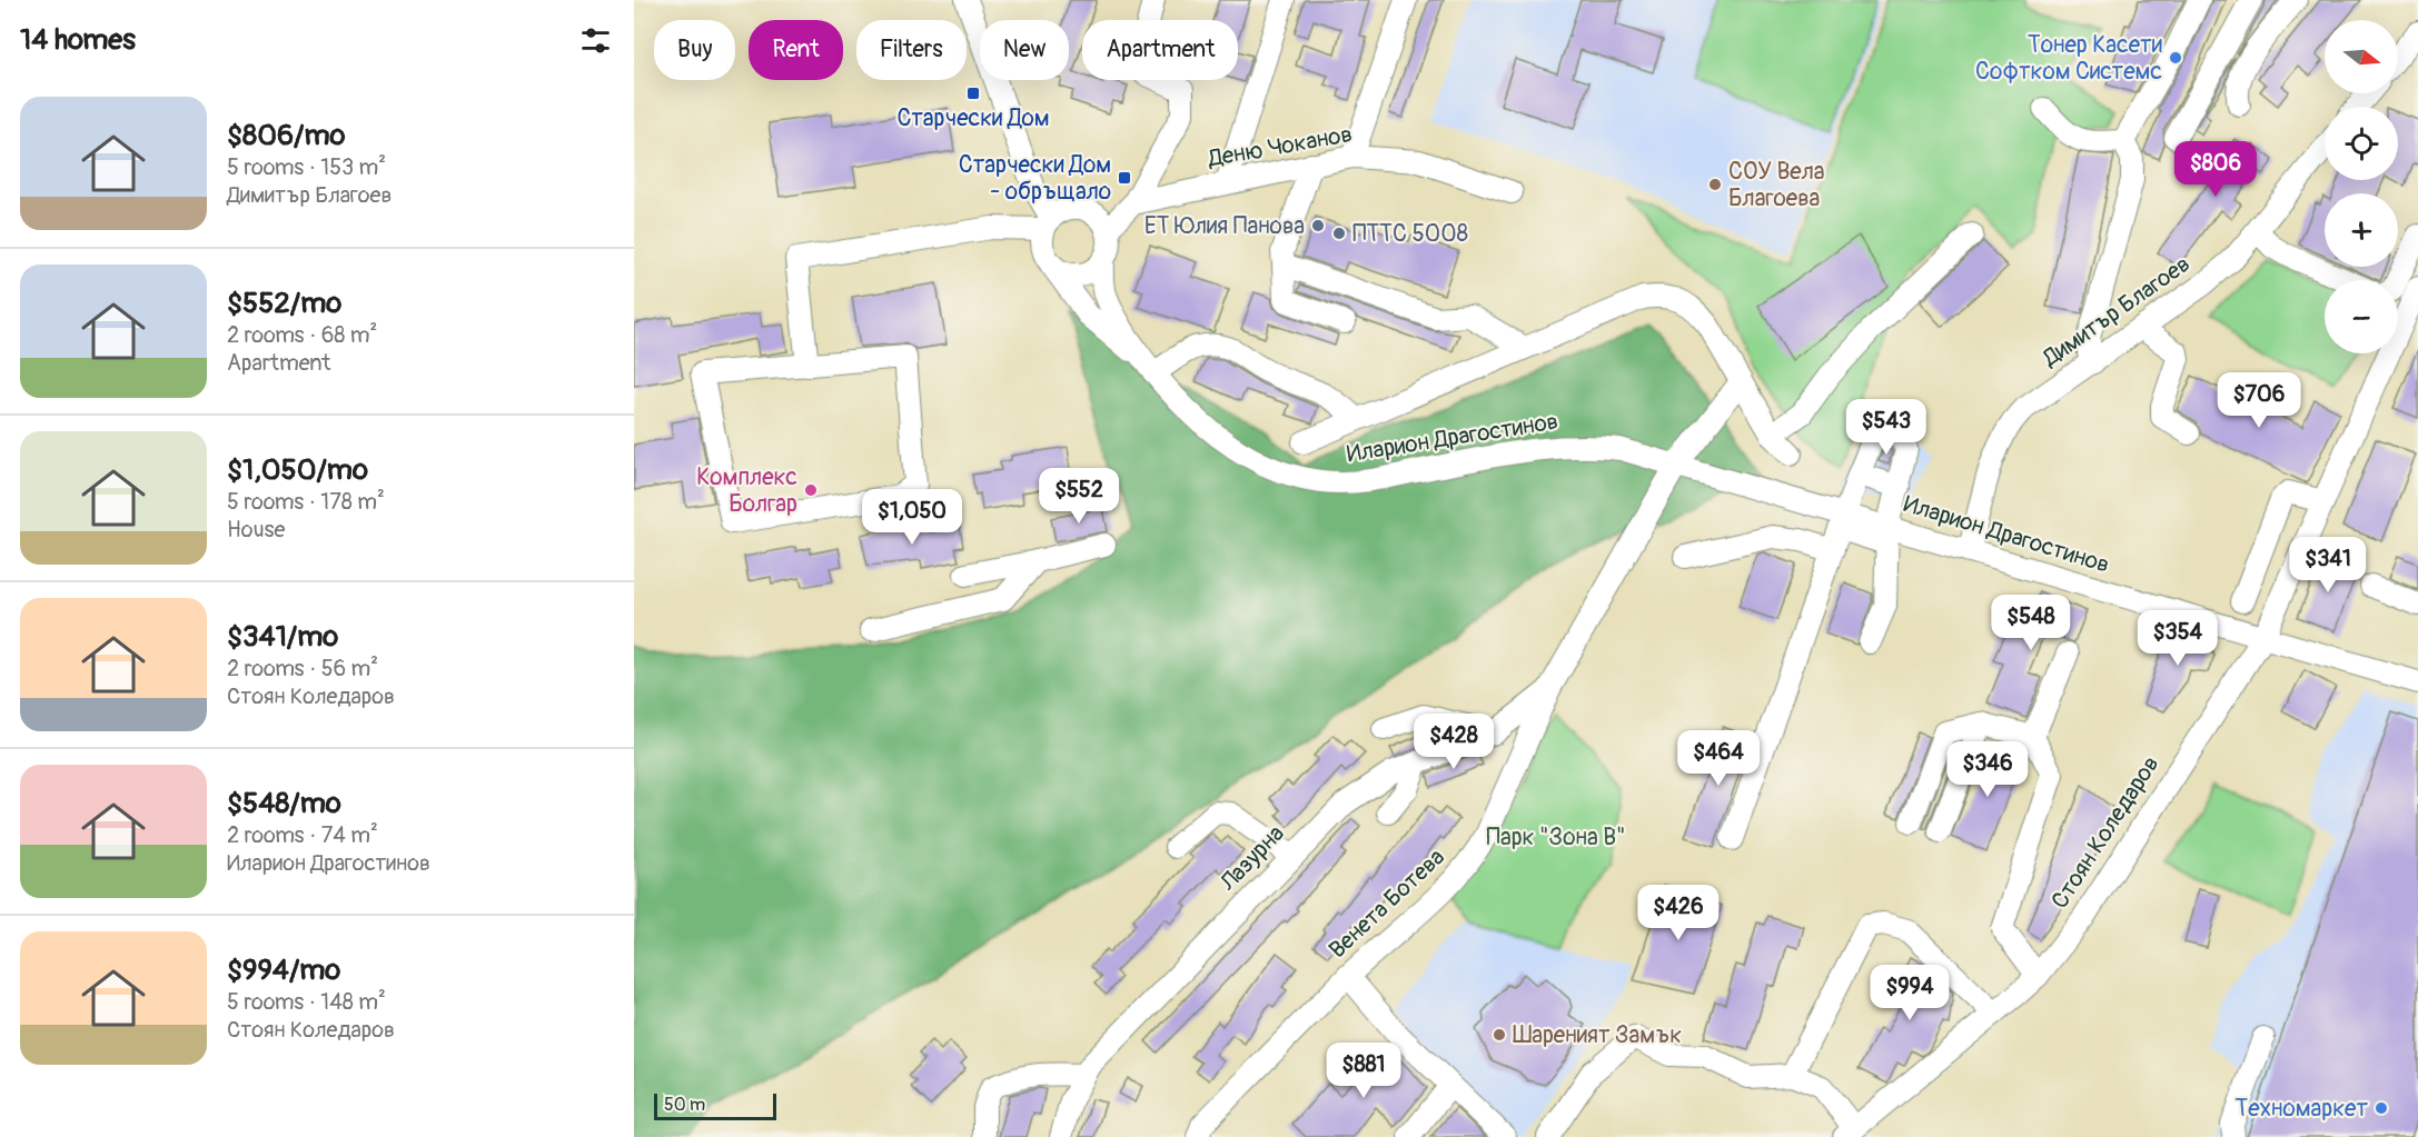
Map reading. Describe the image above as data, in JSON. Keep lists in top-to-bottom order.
{
  "streets": {
    "street": [
      "Деню Чоканов",
      "Димитър Благоев",
      "Иларион Драгостинов",
      "Стоян Коледаров",
      "Лазурна",
      "Венета Ботева"
    ]
  },
  "crossings": [
    ["Димитър Благоев", "Иларион Драгостинов"],
    ["Иларион Драгостинов", "Стоян Коледаров"],
    ["Иларион Драгостинов", "Венета Ботева"],
    ["Лазурна", "Венета Ботева"]
  ],
  "parks": ["Парк \"Зона В\""],
  "places": {
    "other": [
      "Тонер Касети Софтком Системс",
      "СОУ Вела Благоева",
      "ЕТ Юлия Панова",
      "ПТТС 5008",
      "Комплекс Болгар",
      "Шареният Замък",
      "Техномаркет"
    ],
    "transit": ["Старчески Дом", "Старчески Дом - обръщало"]
  },
  "scale_bar": "50 m",
  "north": "right",
  "page": {
    "heading": "14 homes",
    "map_buttons": ["+", "−"],
    "chip": [
      "Buy",
      "Rent",
      "Filters",
      "New",
      "Apartment"
    ],
    "list": [
      {
        "name": "$806/mo",
        "note": "5 rooms · 153 m² · Димитър Благоев"
      },
      {
        "name": "$552/mo",
        "note": "2 rooms · 68 m² · Apartment"
      },
      {
        "name": "$1,050/mo",
        "note": "5 rooms · 178 m² · House"
      },
      {
        "name": "$341/mo",
        "note": "2 rooms · 56 m² · Стоян Коледаров"
      },
      {
        "name": "$548/mo",
        "note": "2 rooms · 74 m² · Иларион Драгостинов"
      },
      {
        "name": "$994/mo",
        "note": "5 rooms · 148 m² · Стоян Коледаров"
      }
    ],
    "price": [
      "$806",
      "$706",
      "$543",
      "$552",
      "$1,050",
      "$341",
      "$548",
      "$354",
      "$428",
      "$464",
      "$346",
      "$426",
      "$994",
      "$881"
    ],
    "scale": "50 m"
  }
}
